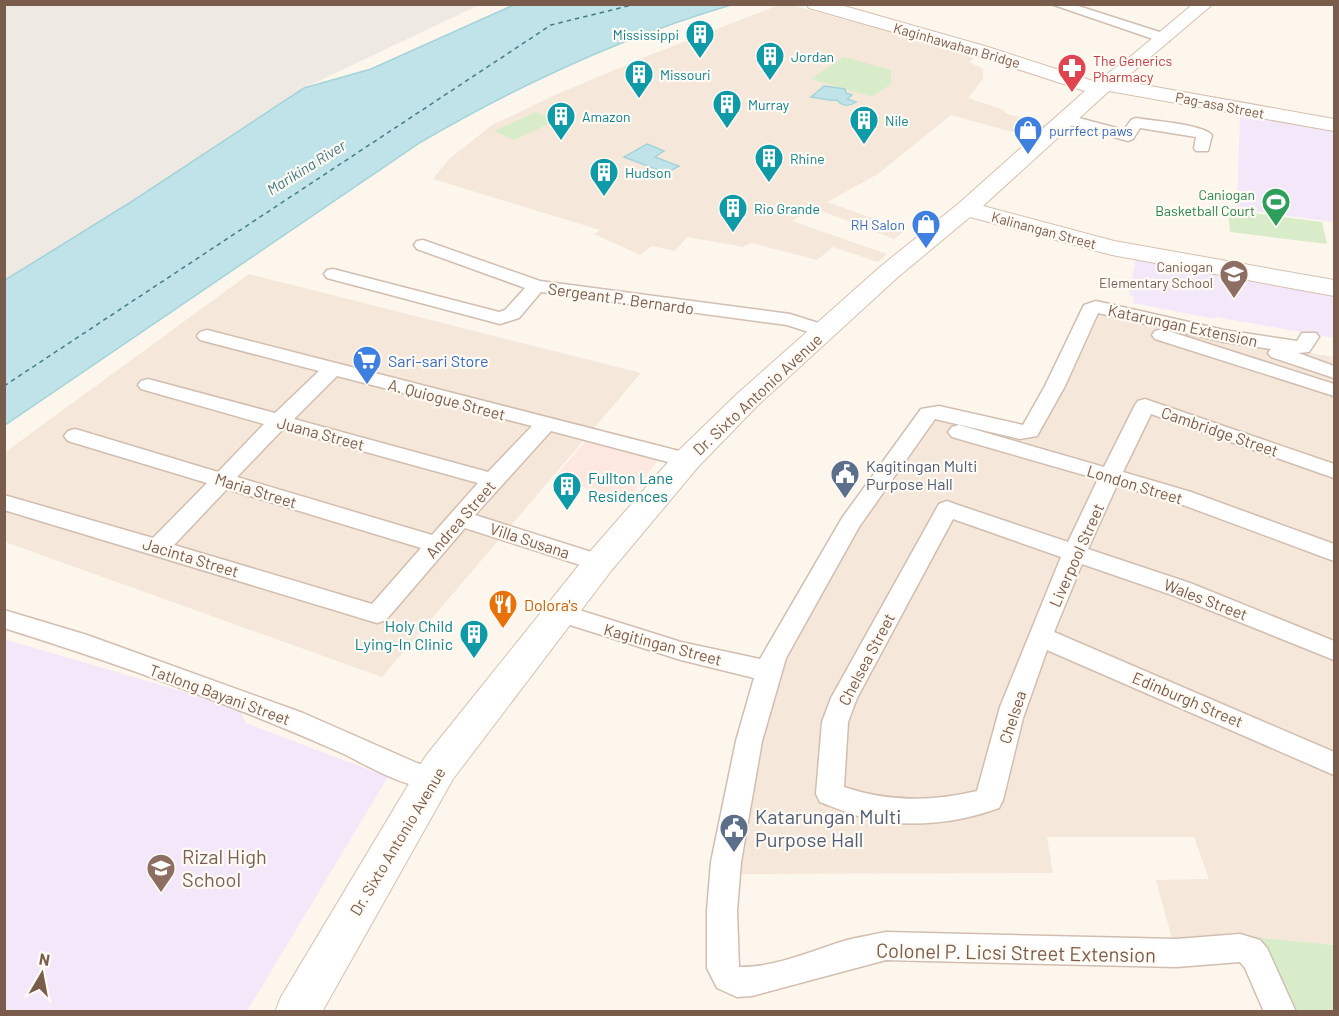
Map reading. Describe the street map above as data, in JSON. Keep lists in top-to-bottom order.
{
  "streets": {
    "main road": [
      "Kaginhawahan Bridge",
      "Pag-asa Street",
      "Kalinangan Street",
      "Dr. Sixto Antonio Avenue"
    ],
    "street": [
      "Sergeant P. Bernardo",
      "Katarungan Extension",
      "A. Quiogue Street",
      "Cambridge Street",
      "Juana Street",
      "London Street",
      "Maria Street",
      "Andrea Street",
      "Villa Susana",
      "Liverpool Street",
      "Jacinta Street",
      "Wales Street",
      "Kagitingan Street",
      "Chelsea Street",
      "Tatlong Bayani Street",
      "Edinburgh Street",
      "Chelsea",
      "Colonel P. Licsi Street Extension"
    ]
  },
  "crossings": [
    ["Kaginhawahan Bridge", "Pag-asa Street"],
    ["Kaginhawahan Bridge", "Dr. Sixto Antonio Avenue"],
    ["Pag-asa Street", "Dr. Sixto Antonio Avenue"],
    ["Kalinangan Street", "Dr. Sixto Antonio Avenue"],
    ["Sergeant P. Bernardo", "Dr. Sixto Antonio Avenue"],
    ["Katarungan Extension", "Kagitingan Street"],
    ["Katarungan Extension", "Colonel P. Licsi Street Extension"],
    ["Dr. Sixto Antonio Avenue", "A. Quiogue Street"],
    ["Dr. Sixto Antonio Avenue", "Villa Susana"],
    ["Dr. Sixto Antonio Avenue", "Kagitingan Street"],
    ["Dr. Sixto Antonio Avenue", "Tatlong Bayani Street"],
    ["A. Quiogue Street", "Andrea Street"],
    ["Cambridge Street", "London Street"],
    ["Cambridge Street", "Liverpool Street"],
    ["Juana Street", "Andrea Street"],
    ["London Street", "Liverpool Street"],
    ["Maria Street", "Andrea Street"],
    ["Andrea Street", "Villa Susana"],
    ["Andrea Street", "Jacinta Street"],
    ["Liverpool Street", "Wales Street"],
    ["Liverpool Street", "Chelsea Street"],
    ["Liverpool Street", "Edinburgh Street"],
    ["Liverpool Street", "Chelsea"],
    ["Wales Street", "Chelsea Street"],
    ["Kagitingan Street", "Colonel P. Licsi Street Extension"],
    ["Chelsea Street", "Chelsea"],
    ["Edinburgh Street", "Chelsea"]
  ],
  "water": ["Marikina River"],
  "places": {
    "building": [
      "Mississippi",
      "Jordan",
      "Missouri",
      "Murray",
      "Amazon",
      "Nile",
      "Rhine",
      "Hudson",
      "Rio Grande",
      "Fullton Lane Residences",
      "Holy Child Lying-In Clinic"
    ],
    "pharmacy": ["The Generics Pharmacy"],
    "shop": ["purrfect paws", "RH Salon"],
    "sports": ["Caniogan Basketball Court"],
    "school or university": ["Caniogan Elementary School", "Rizal High School"],
    "supermarket": ["Sari-sari Store"],
    "public building": ["Kagitingan Multi Purpose Hall", "Katarungan Multi Purpose Hall"],
    "restaurant": ["Dolora's"]
  },
  "north": "top"
}
